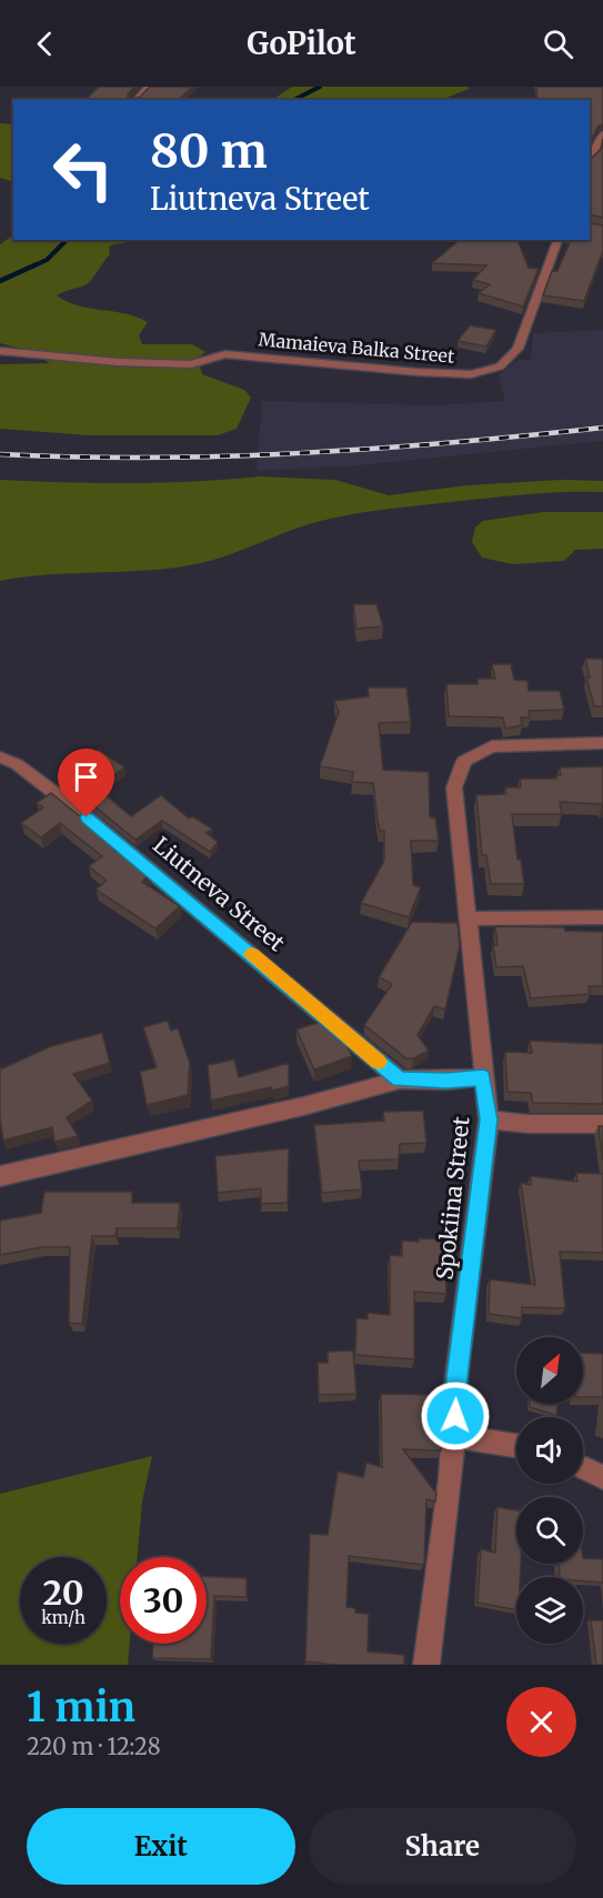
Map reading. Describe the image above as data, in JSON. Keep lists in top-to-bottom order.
{
  "streets": {
    "street": ["Mamaieva Balka Street", "Liutneva Street", "Spokiina Street"]
  },
  "north": "top right",
  "page": {
    "header": "GoPilot",
    "turn": ["80 m", "Liutneva Street"],
    "speed": "20 km/h",
    "limit": "30",
    "heading": ["1 min", "220 m · 12:28"],
    "buttons": ["Exit", "Share"]
  }
}
